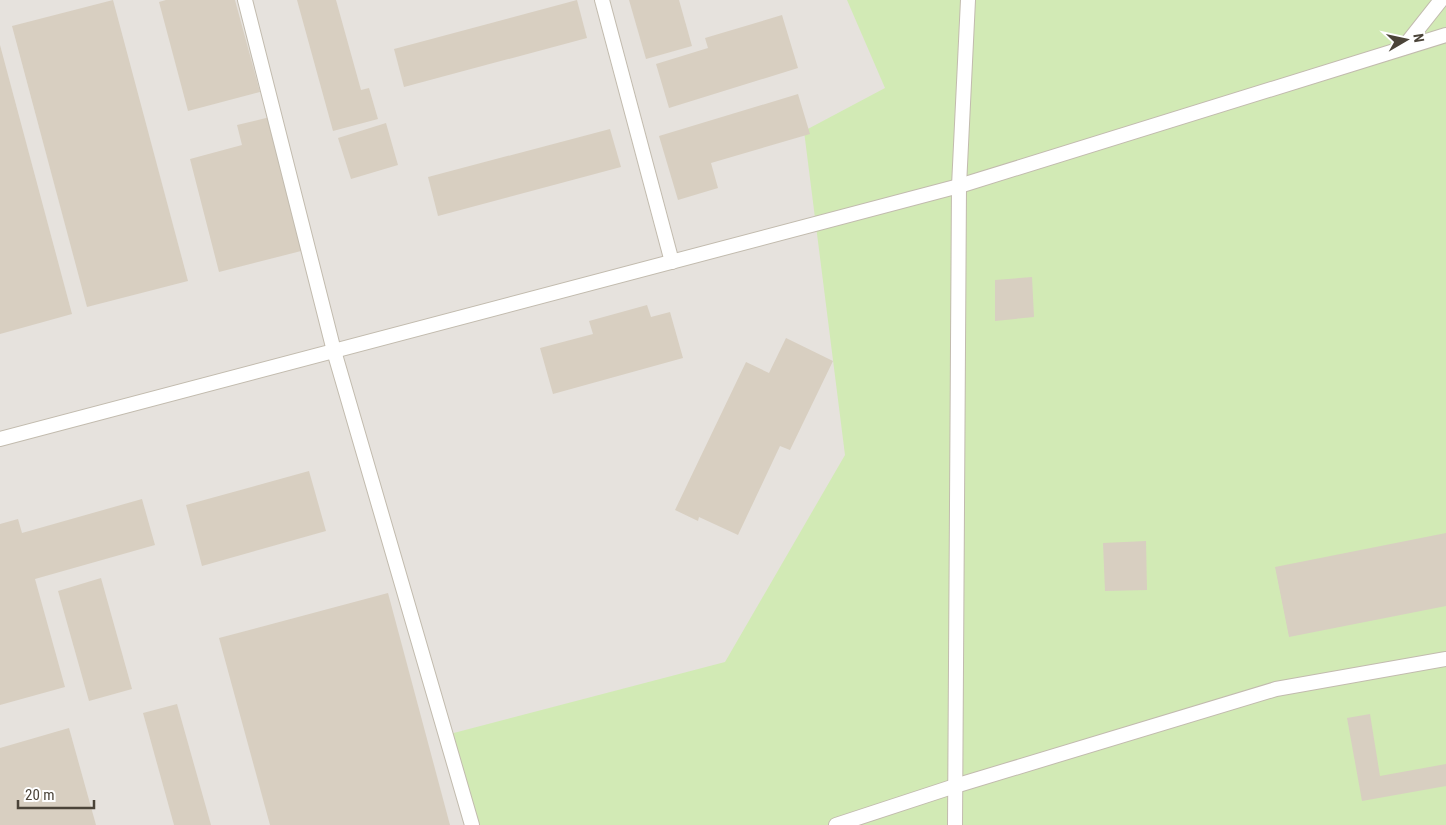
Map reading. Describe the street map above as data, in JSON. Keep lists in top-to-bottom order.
{
  "scale_bar": "20 m",
  "north": "right"
}
